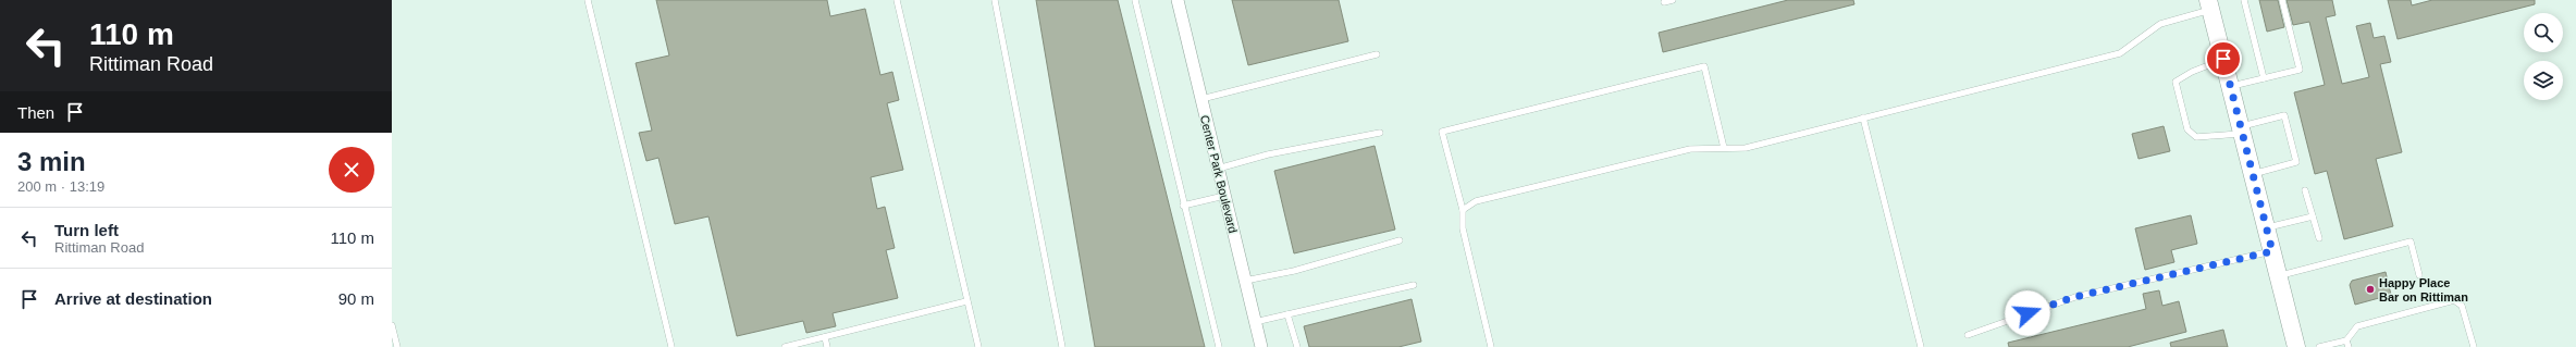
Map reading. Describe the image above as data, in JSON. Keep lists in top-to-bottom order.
{
  "streets": {
    "street": ["Center Park Boulevard"]
  },
  "places": ["Happy Place Bar on Rittiman"],
  "page": {
    "turn": ["110 m", "Rittiman Road"],
    "then": "Then",
    "heading": ["3 min", "200 m · 13:19"],
    "list": [
      {
        "name": "Turn left",
        "note": "Rittiman Road",
        "value": "110 m"
      },
      {
        "name": "Arrive at destination",
        "value": "90 m"
      }
    ]
  }
}
